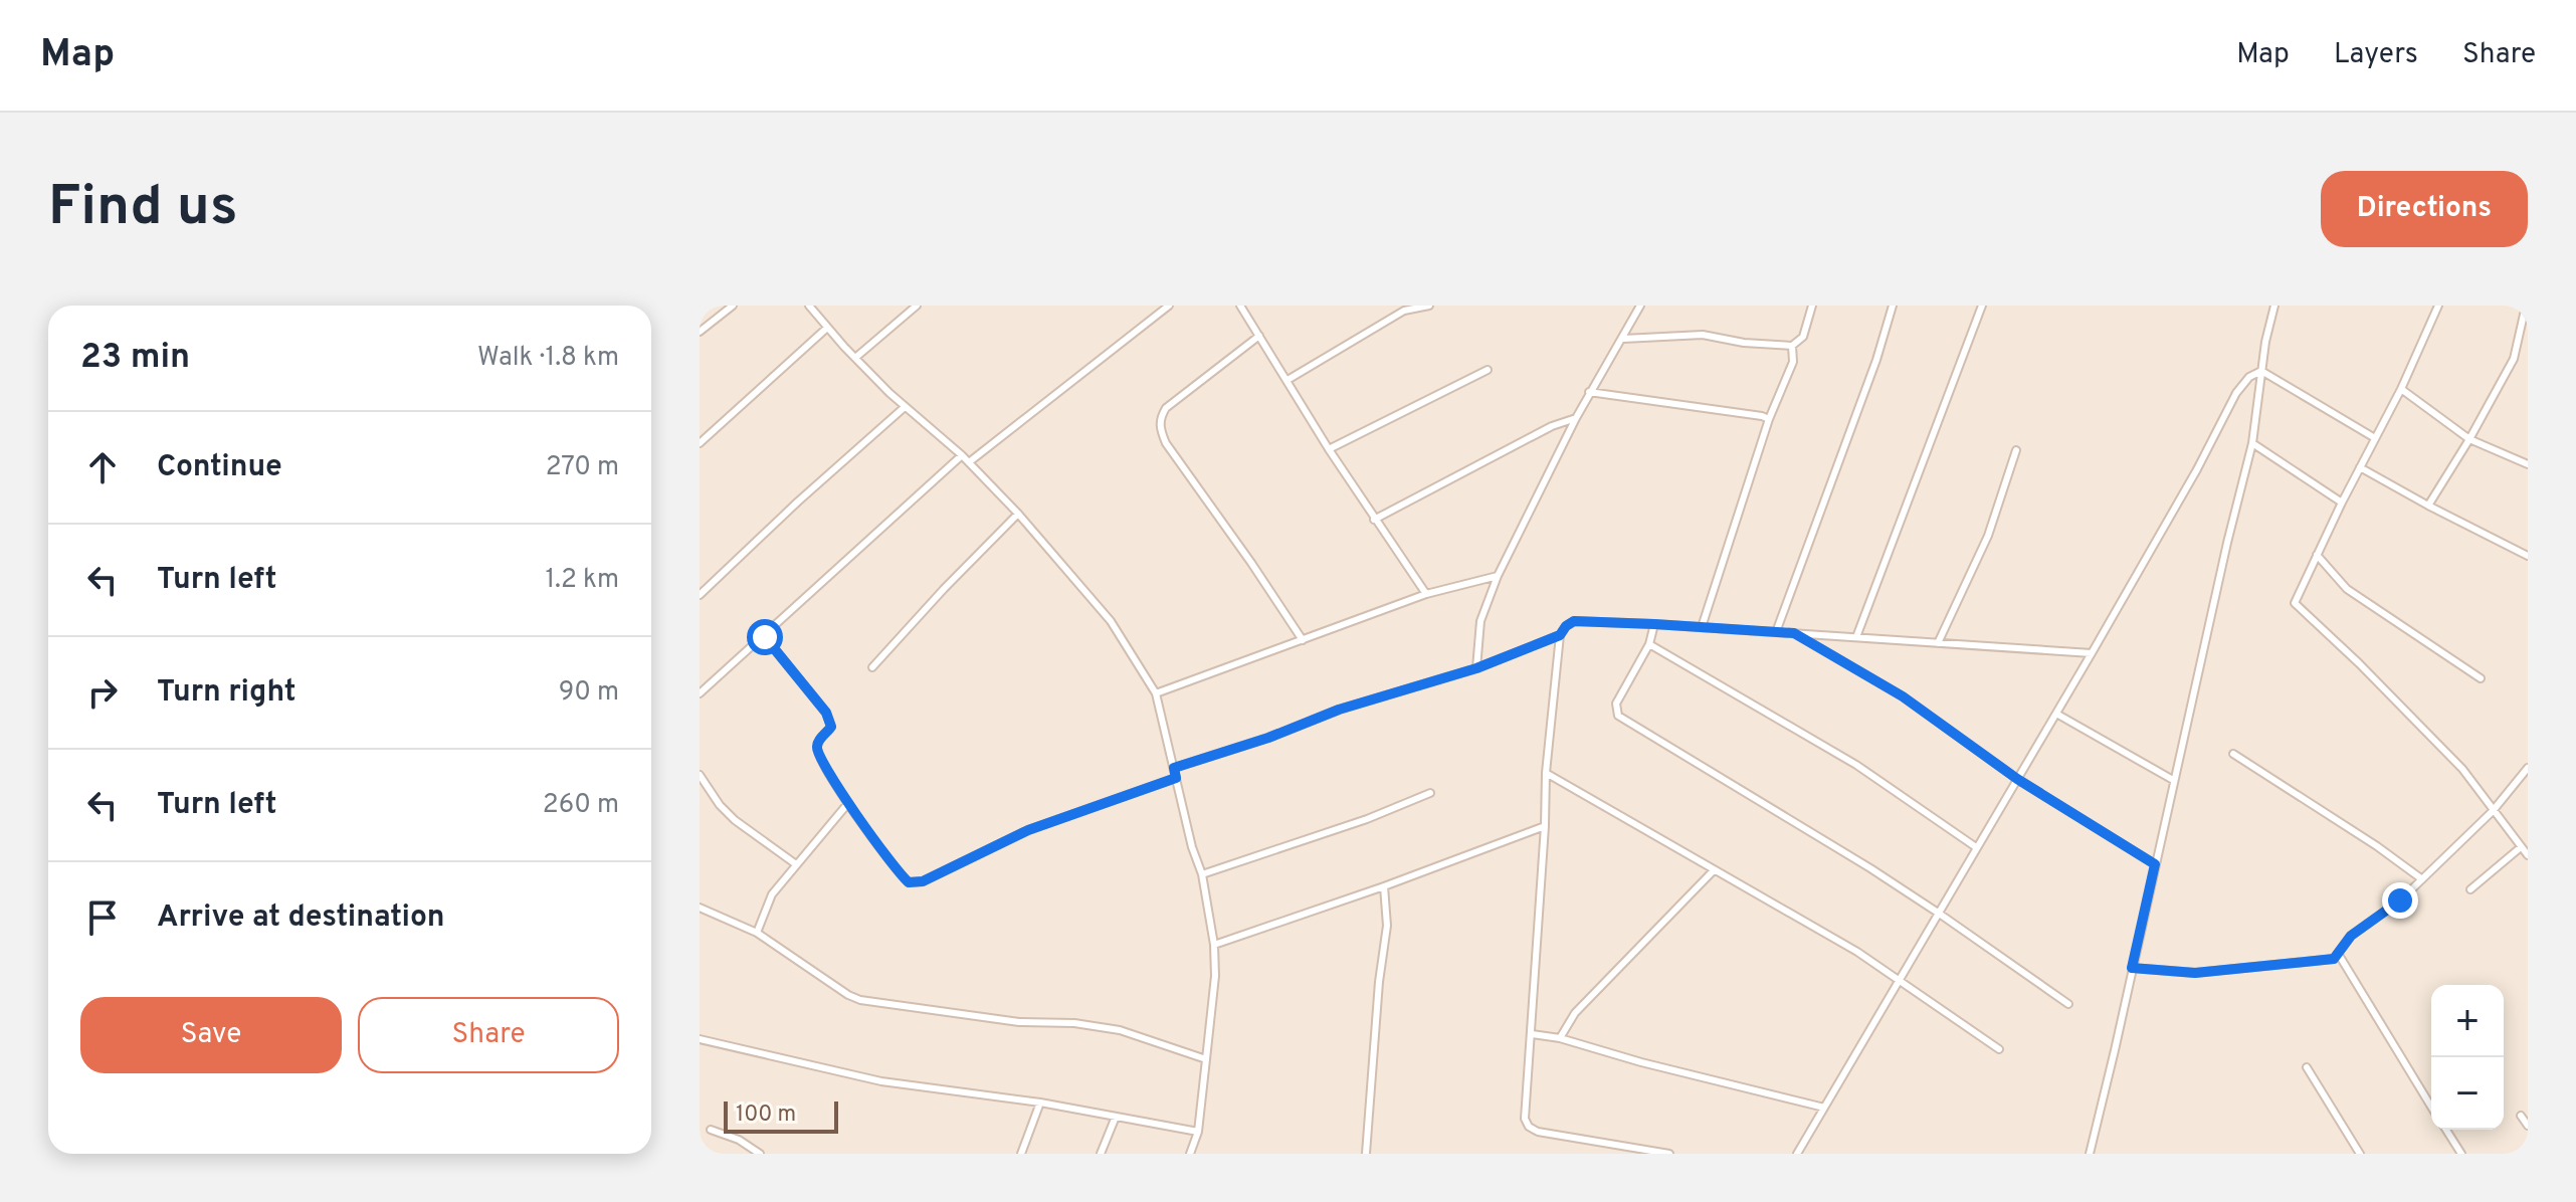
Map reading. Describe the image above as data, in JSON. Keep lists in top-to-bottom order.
{
  "scale_bar": "100 m",
  "page": {
    "header": "Map",
    "nav": ["Map", "Layers", "Share"],
    "buttons": [
      "Directions",
      ["Save", "Share"]
    ],
    "title": "Find us",
    "heading": ["23 min", "Walk · 1.8 km"],
    "list": [
      ["Continue", "270 m"],
      ["Turn left", "1.2 km"],
      ["Turn right", "90 m"],
      ["Turn left", "260 m"],
      "Arrive at destination"
    ],
    "map_buttons": ["+", "−"],
    "scale": "100 m"
  }
}
